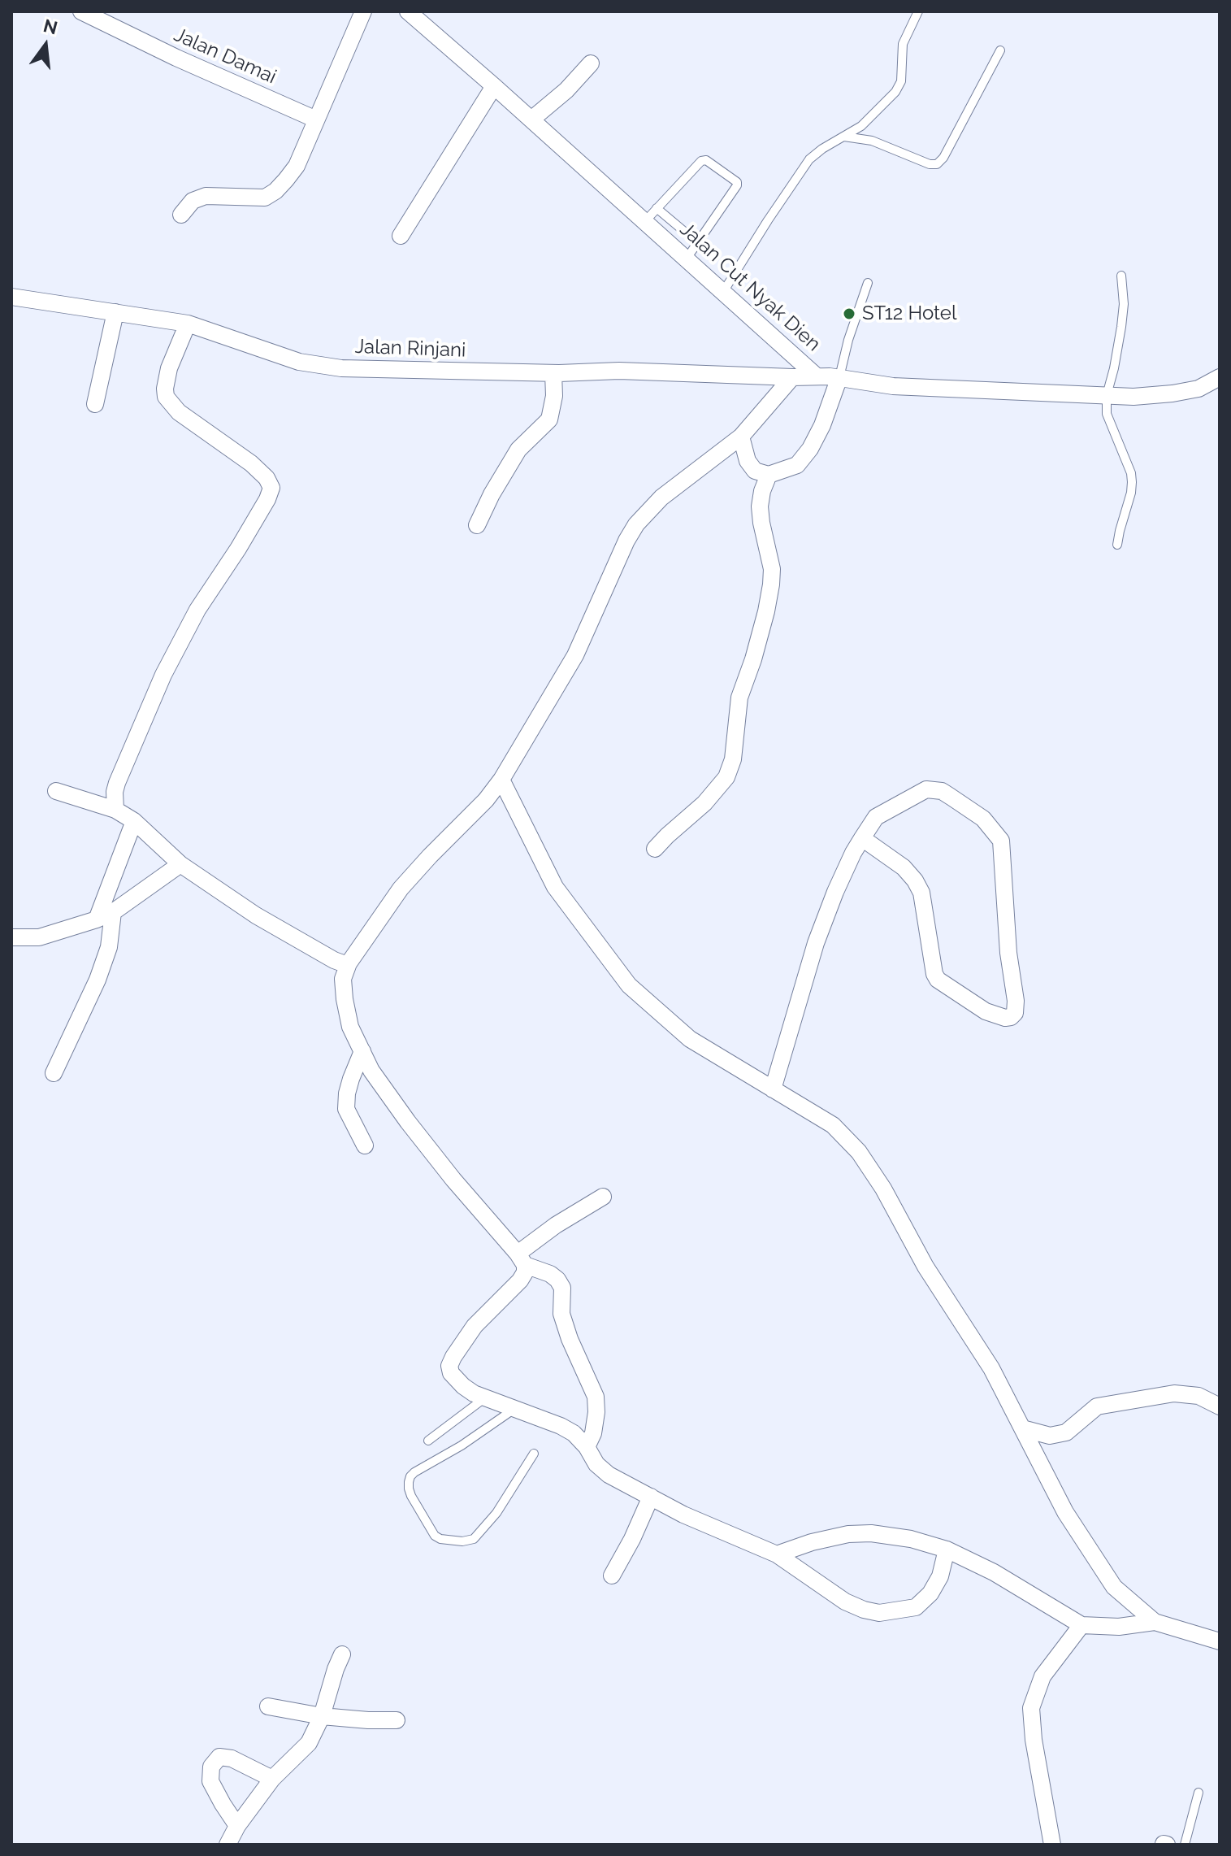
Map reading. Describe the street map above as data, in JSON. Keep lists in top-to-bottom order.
{
  "streets": {
    "street": ["Jalan Damai", "Jalan Cut Nyak Dien", "Jalan Rinjani"]
  },
  "crossings": [
    ["Jalan Cut Nyak Dien", "Jalan Rinjani"]
  ],
  "places": ["ST12 Hotel"],
  "north": "top"
}
